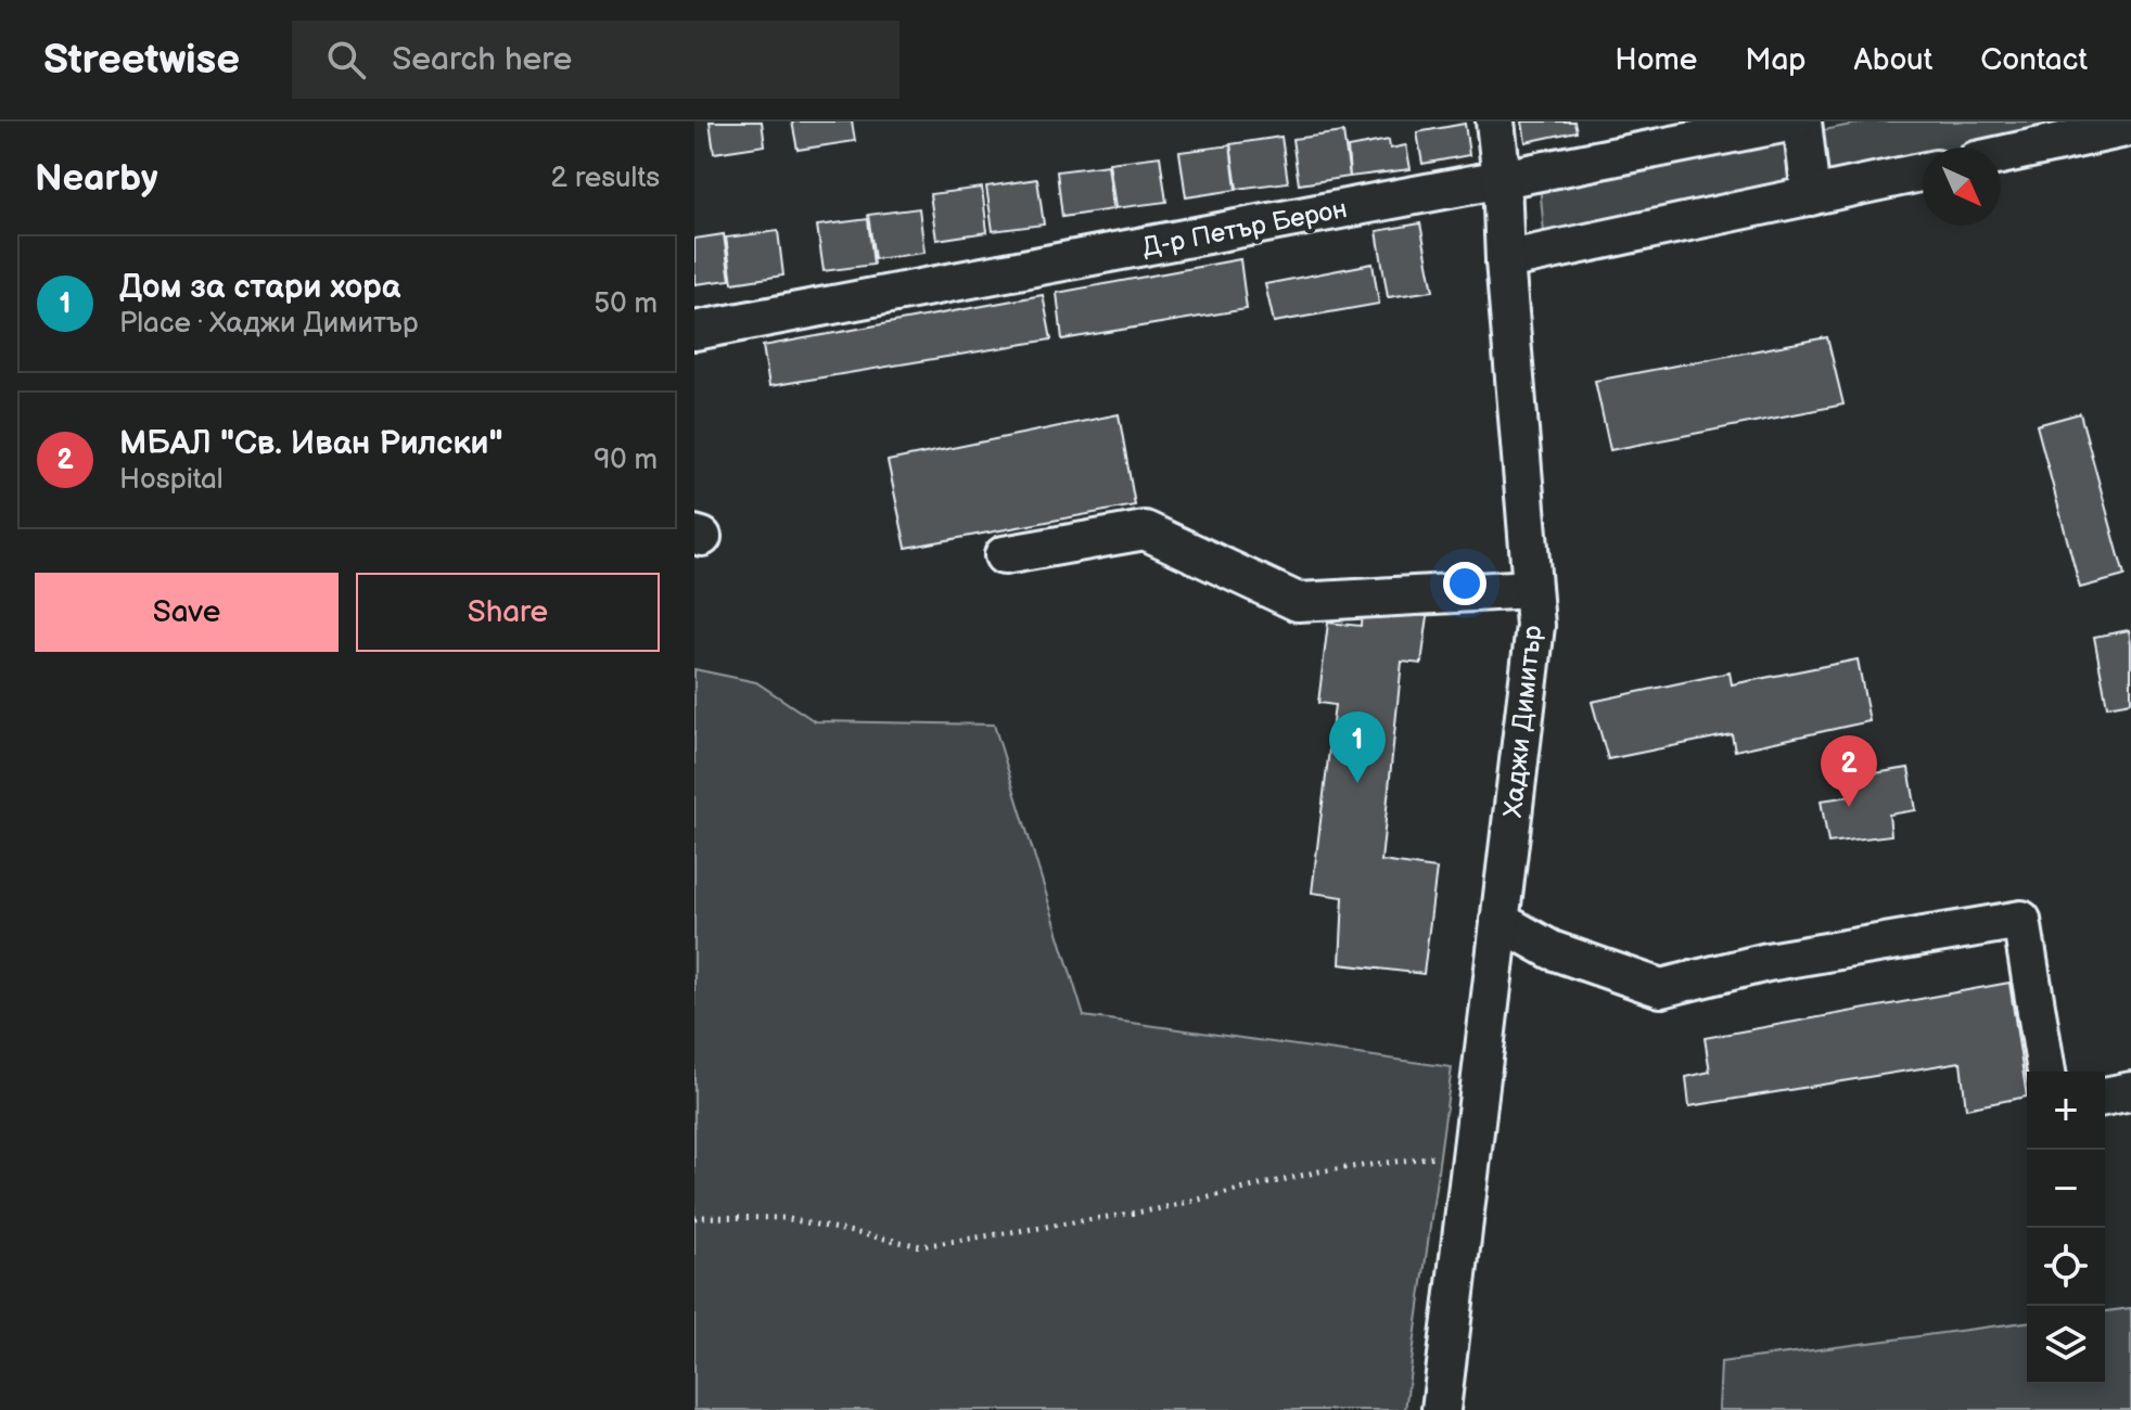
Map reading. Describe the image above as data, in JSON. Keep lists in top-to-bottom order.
{
  "streets": {
    "street": ["Д-р Петър Берон", "Хаджи Димитър"]
  },
  "crossings": [
    ["Д-р Петър Берон", "Хаджи Димитър"]
  ],
  "north": "bottom right",
  "page": {
    "header": "Streetwise",
    "search": "Search here",
    "nav": [
      "Home",
      "Map",
      "About",
      "Contact"
    ],
    "heading": ["Nearby", "2 results"],
    "list": [
      {
        "mark": "1",
        "name": "Дом за стари хора",
        "note": "Place · Хаджи Димитър",
        "value": "50 m"
      },
      {
        "mark": "2",
        "name": "МБАЛ \"Св. Иван Рилски\"",
        "note": "Hospital",
        "value": "90 m"
      }
    ],
    "buttons": ["Save", "Share"],
    "pins": ["1", "2"],
    "map_buttons": ["+", "−"]
  }
}
